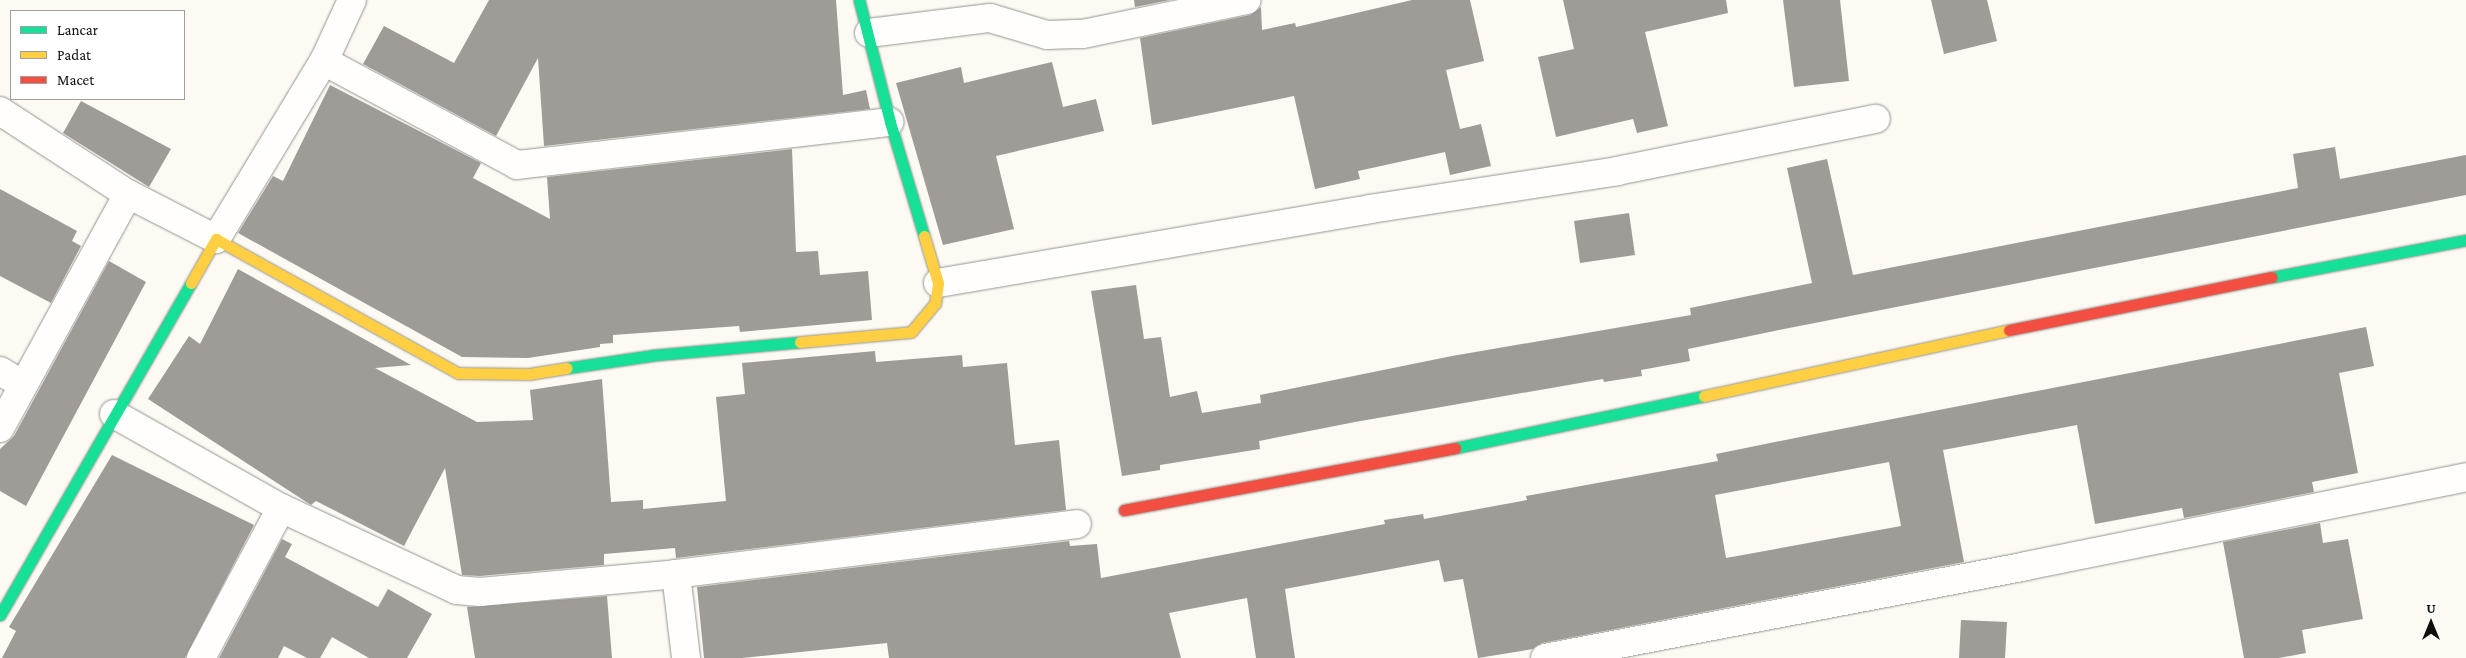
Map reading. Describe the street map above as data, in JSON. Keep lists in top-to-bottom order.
{
  "legend": ["Lancar", "Padat", "Macet"],
  "north": "top"
}
